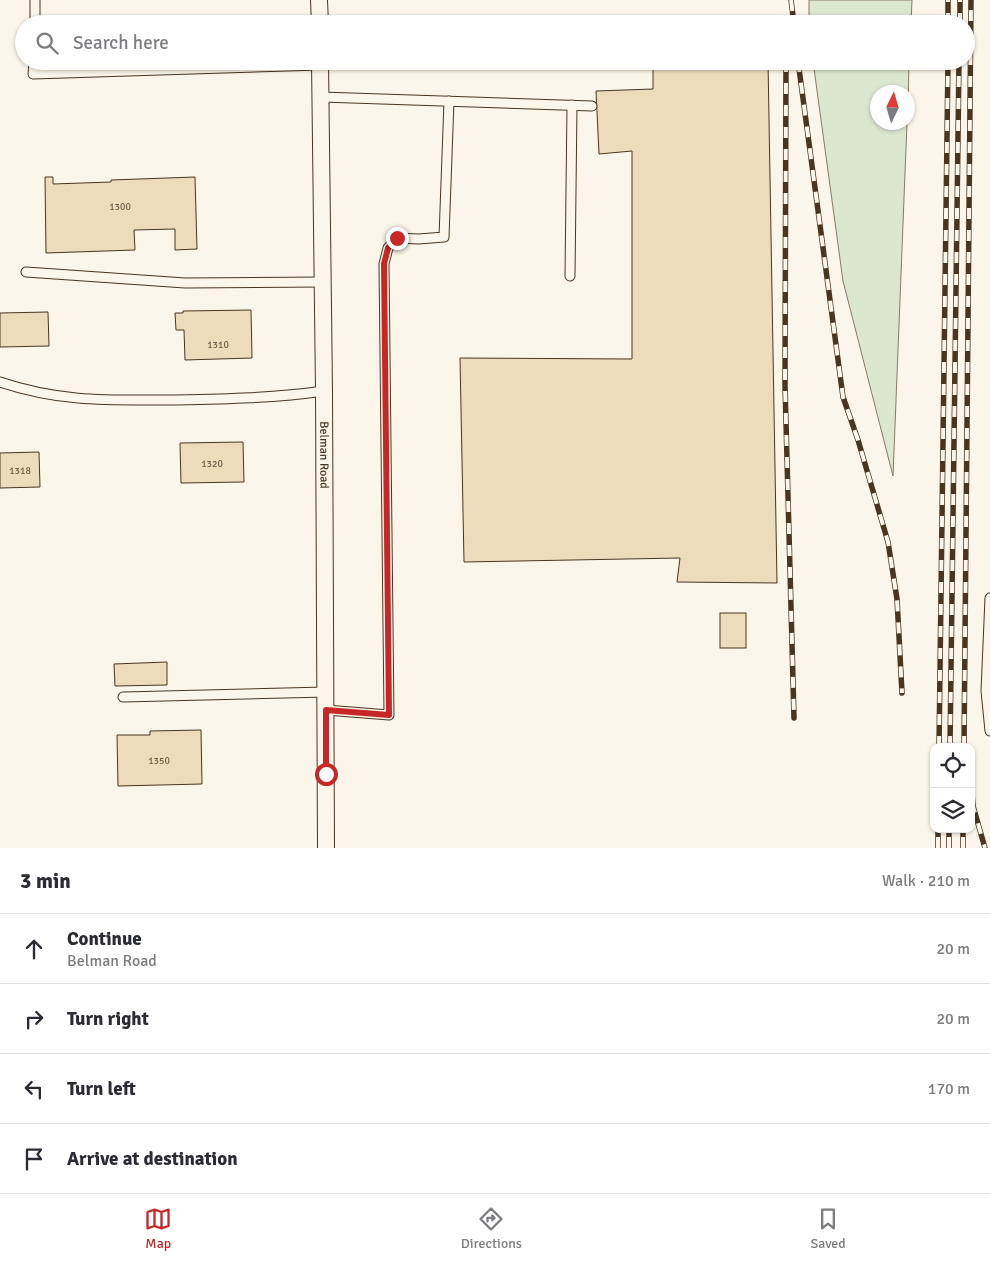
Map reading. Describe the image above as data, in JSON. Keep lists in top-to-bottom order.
{
  "streets": {
    "street": ["Belman Road"]
  },
  "house_numbers": [
    "1300",
    "1310",
    "1320",
    "1318",
    "1350"
  ],
  "north": "top",
  "page": {
    "search": "Search here",
    "heading": ["3 min", "Walk · 210 m"],
    "list": [
      ["Continue", "Belman Road", "20 m"],
      ["Turn right", "20 m"],
      ["Turn left", "170 m"],
      "Arrive at destination"
    ],
    "nav": ["Map", "Directions", "Saved"]
  }
}
